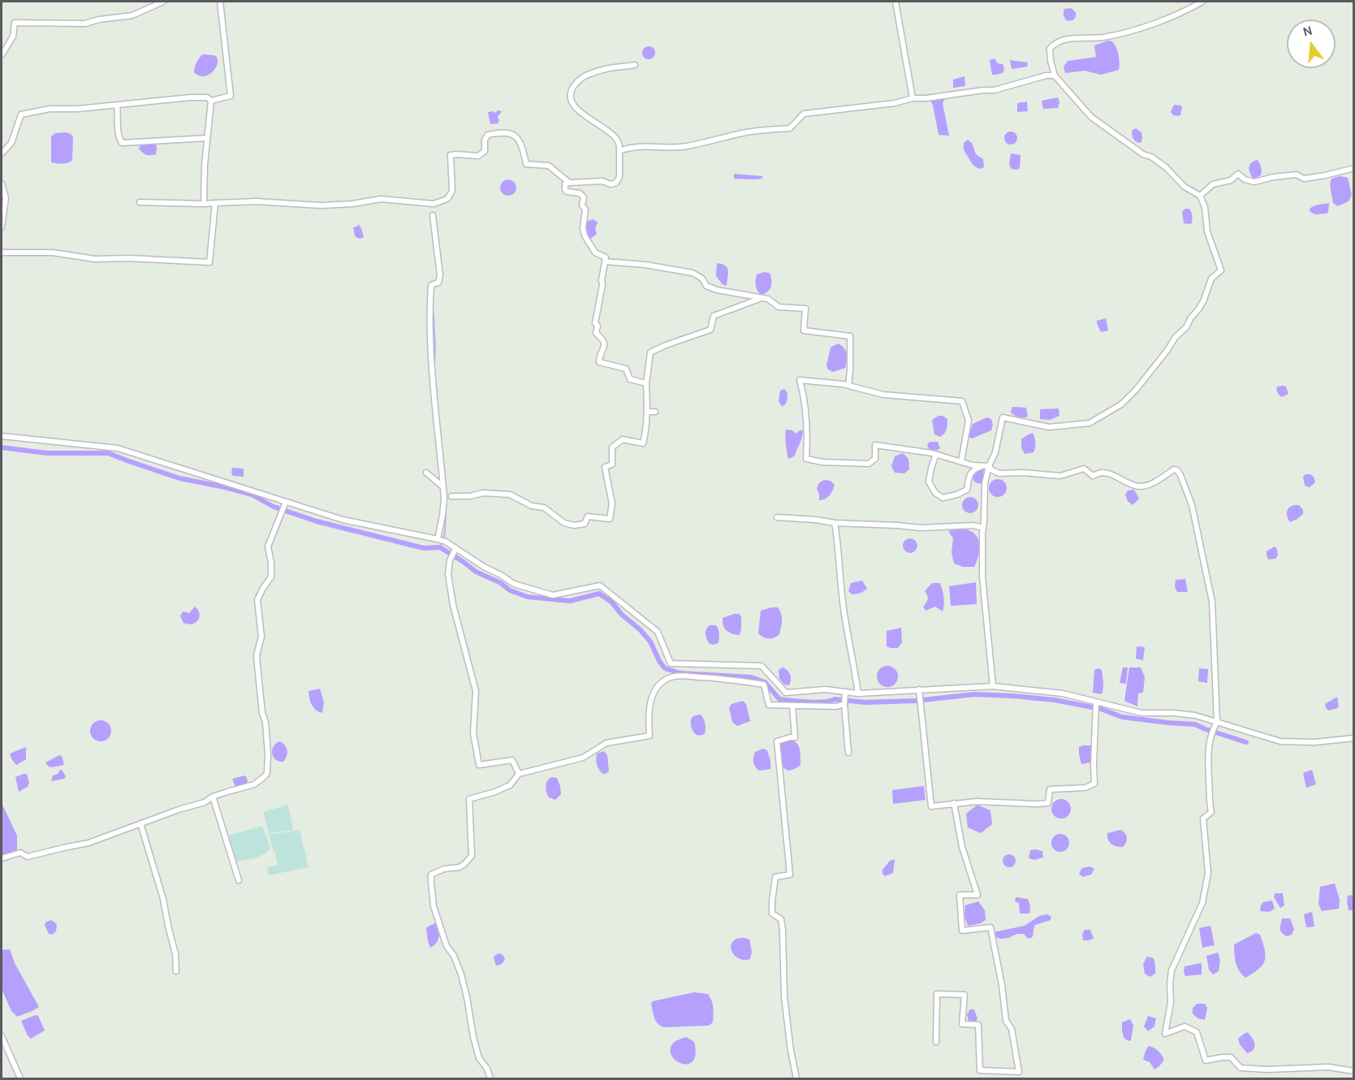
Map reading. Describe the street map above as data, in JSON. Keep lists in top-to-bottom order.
{
  "north": "top"
}
